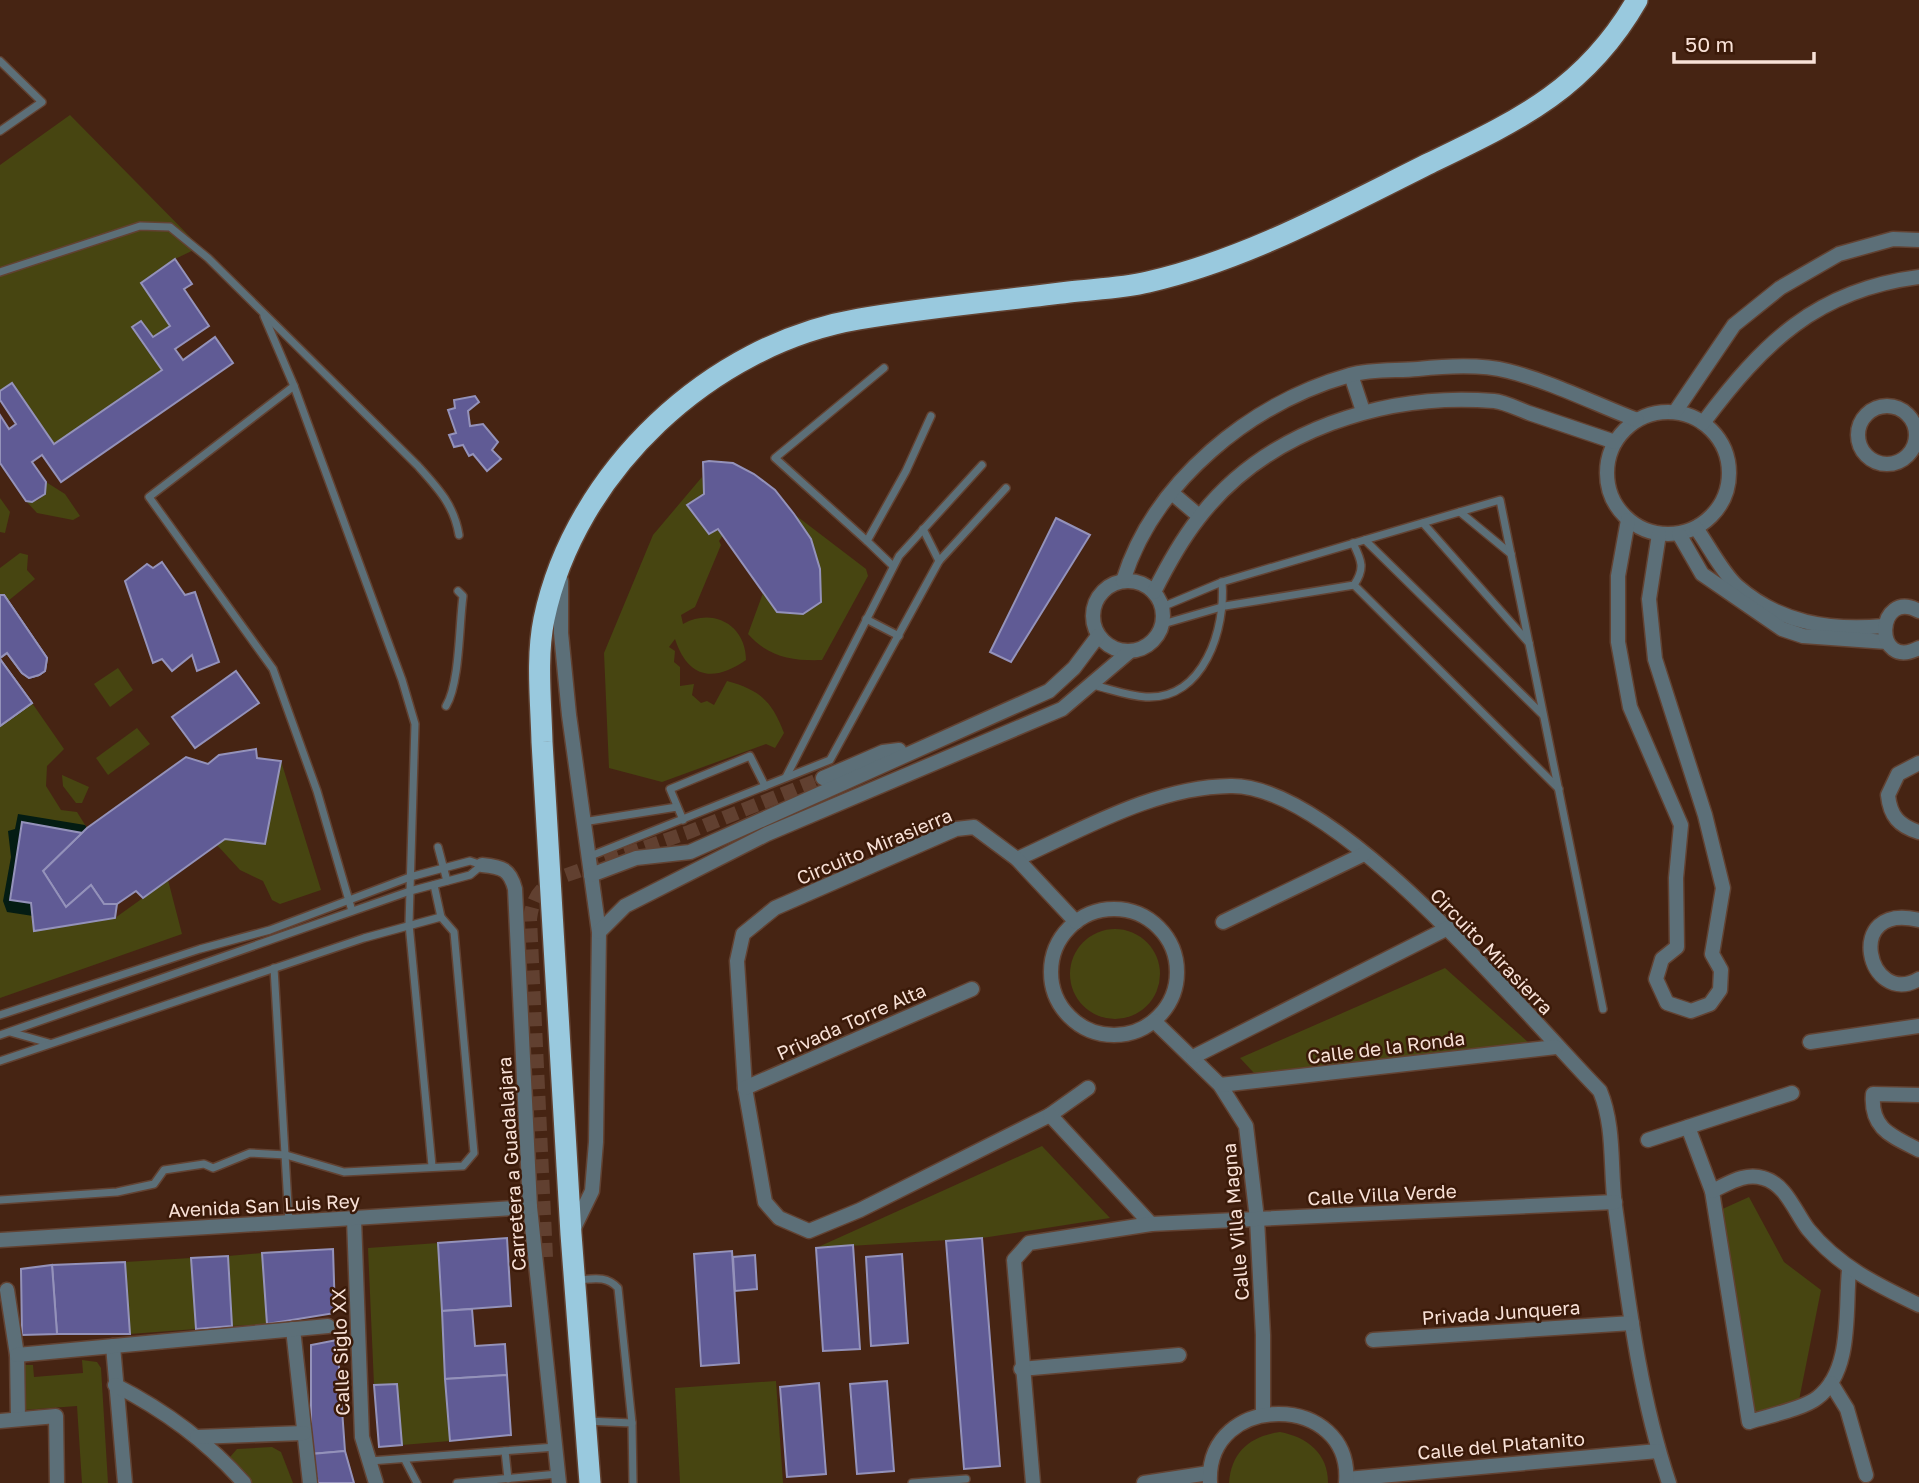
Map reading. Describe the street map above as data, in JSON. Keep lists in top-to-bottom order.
{
  "streets": {
    "street": [
      "Circuito Mirasierra",
      "Privada Torre Alta",
      "Calle de la Ronda",
      "Carretera a Guadalajara",
      "Calle Villa Verde",
      "Avenida San Luis Rey",
      "Calle Villa Magna",
      "Privada Junquera",
      "Calle Siglo XX",
      "Calle del Platanito"
    ]
  },
  "crossings": [
    ["Circuito Mirasierra", "Privada Torre Alta"],
    ["Circuito Mirasierra", "Calle de la Ronda"],
    ["Circuito Mirasierra", "Calle Villa Verde"],
    ["Circuito Mirasierra", "Privada Junquera"],
    ["Circuito Mirasierra", "Calle del Platanito"],
    ["Calle de la Ronda", "Calle Villa Magna"],
    ["Carretera a Guadalajara", "Avenida San Luis Rey"],
    ["Calle Villa Verde", "Calle Villa Magna"],
    ["Avenida San Luis Rey", "Calle Siglo XX"]
  ],
  "scale_bar": "50 m"
}
